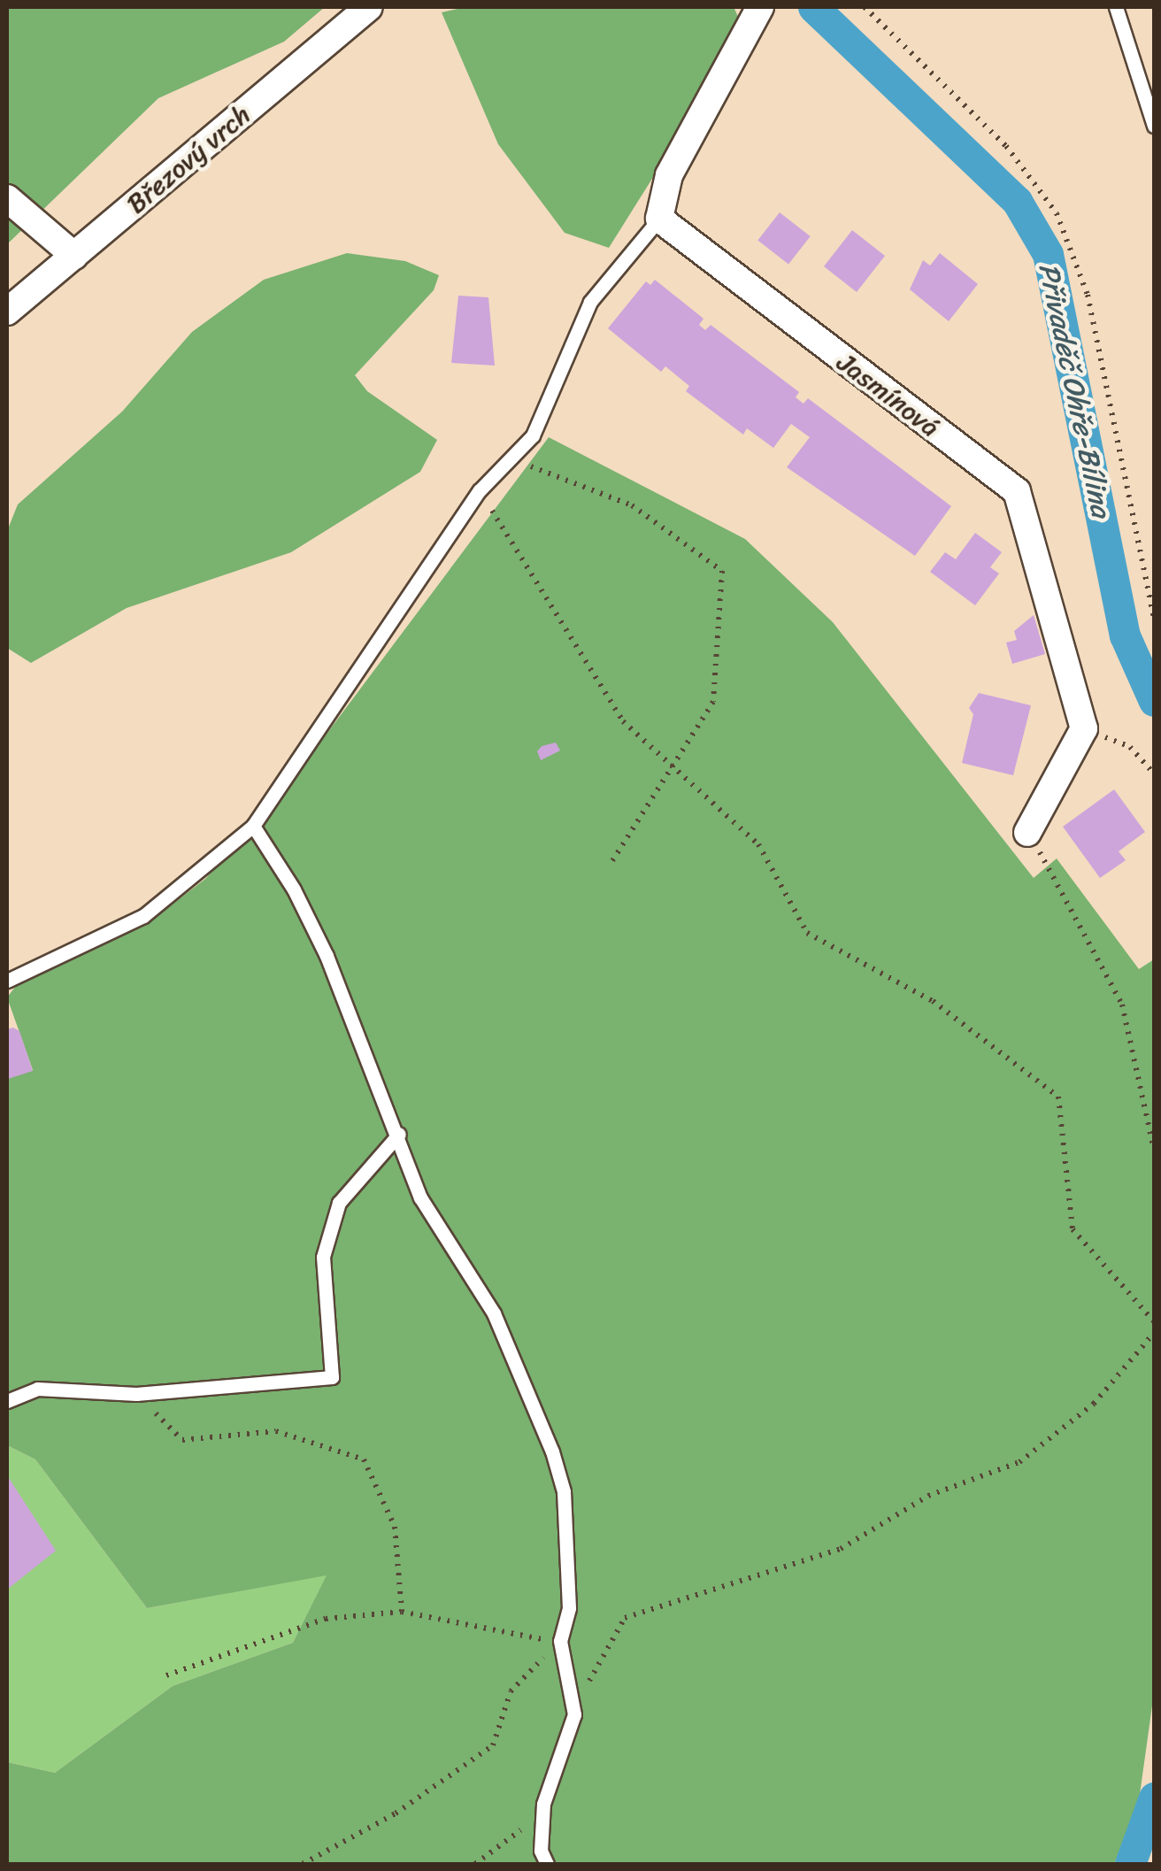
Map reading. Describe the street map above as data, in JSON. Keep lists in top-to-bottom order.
{
  "streets": {
    "street": ["Březový vrch", "Jasmínová"]
  },
  "water": ["Přivaděč Ohře-Bílina"]
}
